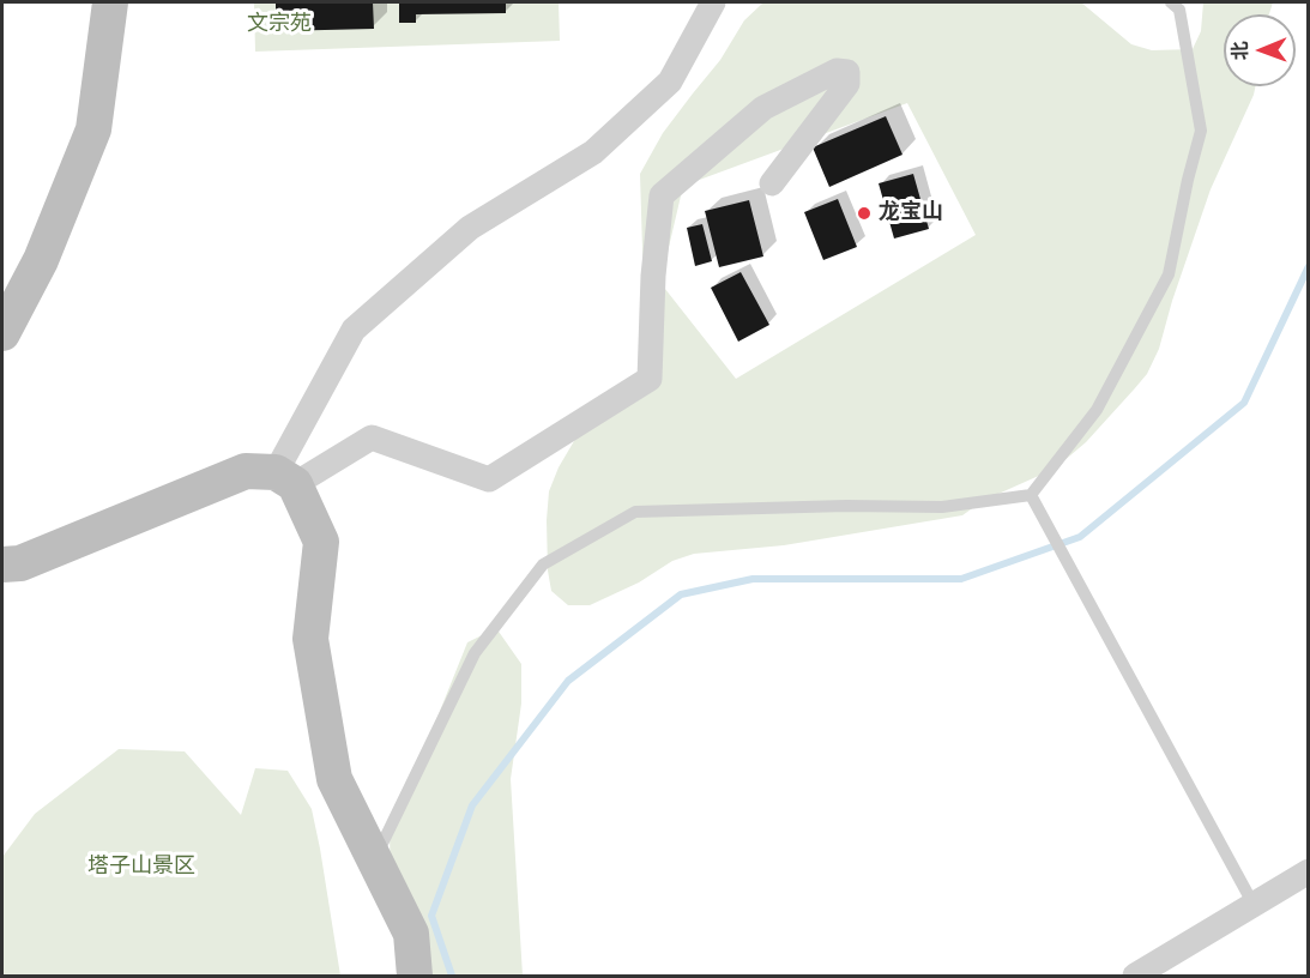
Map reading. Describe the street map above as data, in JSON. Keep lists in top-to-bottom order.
{
  "parks": ["文宗苑", "塔子山景区"],
  "places": ["龙宝山"],
  "north": "left"
}
